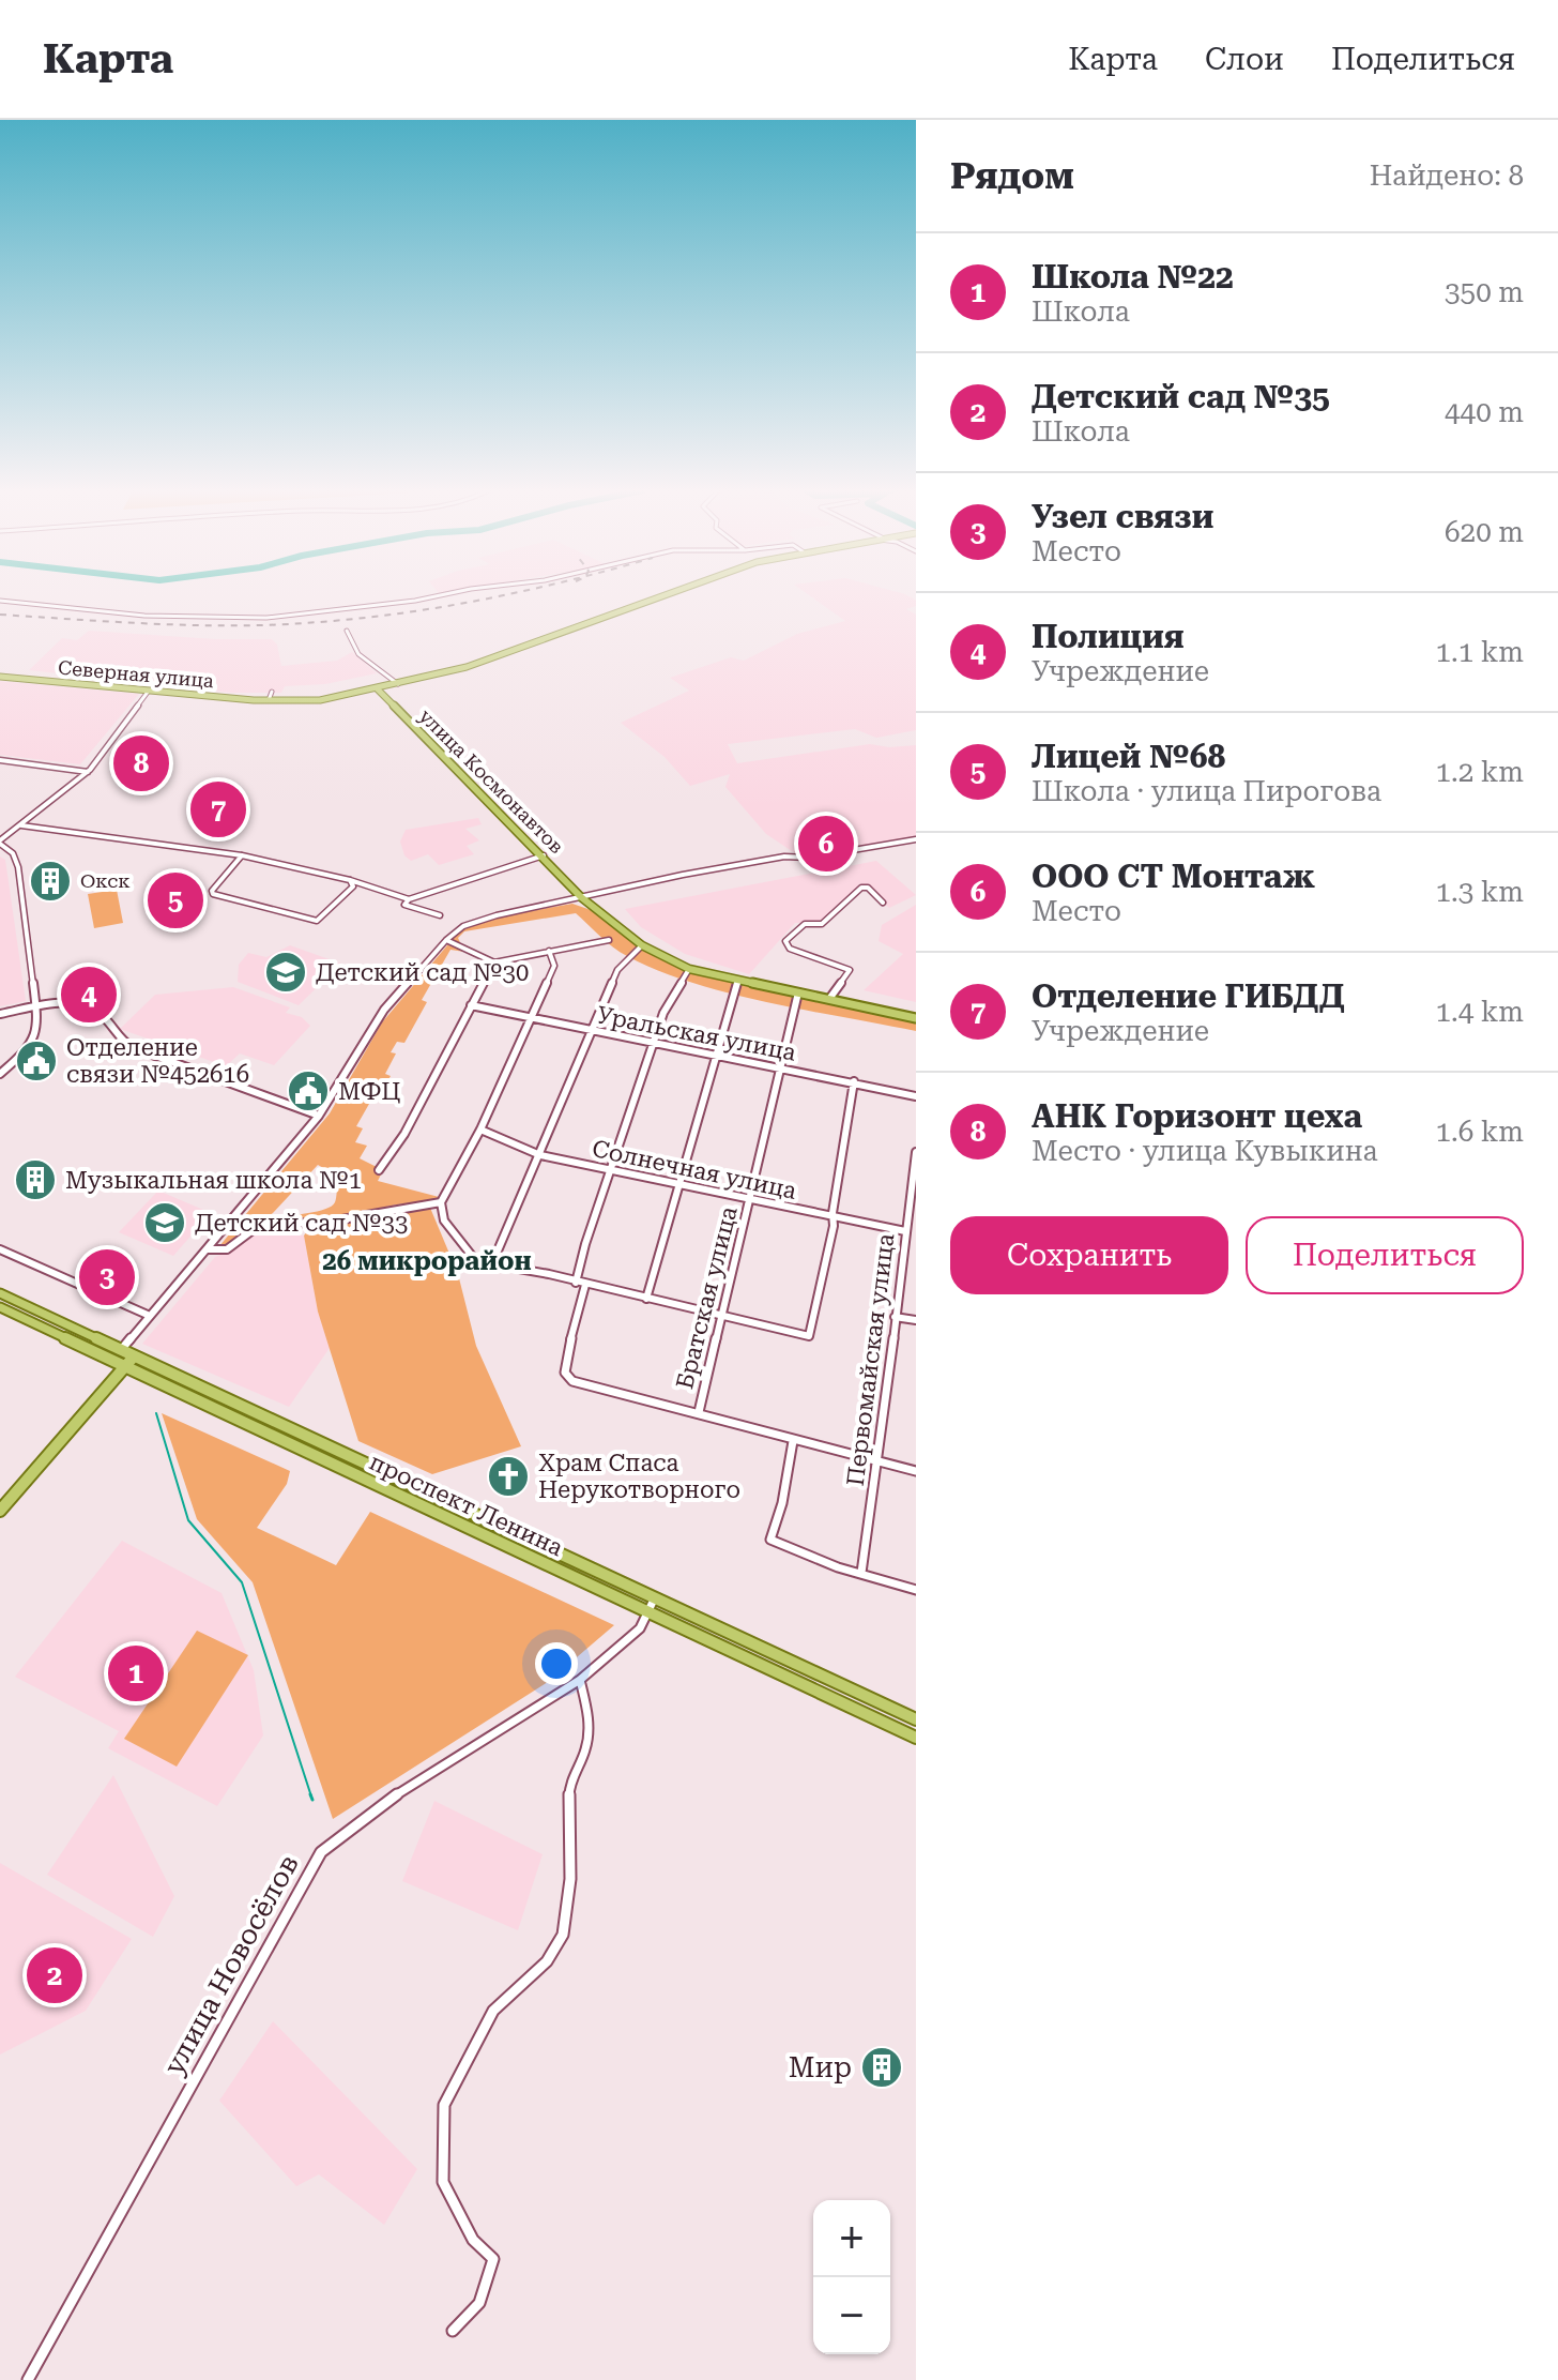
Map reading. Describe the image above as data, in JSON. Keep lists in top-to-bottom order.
{
  "streets": {
    "main road": ["Северная улица", "улица Космонавтов", "проспект Ленина"],
    "street": [
      "Уральская улица",
      "Солнечная улица",
      "Братская улица",
      "Первомайская улица",
      "улица Новосёлов"
    ]
  },
  "crossings": [
    ["Северная улица", "улица Космонавтов"],
    ["улица Космонавтов", "Братская улица"],
    ["Уральская улица", "Братская улица"],
    ["Солнечная улица", "Братская улица"],
    ["Солнечная улица", "Первомайская улица"],
    ["проспект Ленина", "улица Новосёлов"]
  ],
  "districts": ["26 микрорайон"],
  "places": {
    "building": ["Окск", "Музыкальная школа №1", "Мир"],
    "school or university": ["Детский сад №30", "Детский сад №33"],
    "public building": ["Отделение связи №452616", "МФЦ"],
    "church": ["Храм Спаса Нерукотворного"]
  },
  "page": {
    "header": "Карта",
    "nav": ["Карта", "Слои", "Поделиться"],
    "heading": ["Рядом", "Найдено: 8"],
    "list": [
      {
        "mark": "1",
        "name": "Школа №22",
        "note": "Школа",
        "value": "350 m"
      },
      {
        "mark": "2",
        "name": "Детский сад №35",
        "note": "Школа",
        "value": "440 m"
      },
      {
        "mark": "3",
        "name": "Узел связи",
        "note": "Место",
        "value": "620 m"
      },
      {
        "mark": "4",
        "name": "Полиция",
        "note": "Учреждение",
        "value": "1.1 km"
      },
      {
        "mark": "5",
        "name": "Лицей №68",
        "note": "Школа · улица Пирогова",
        "value": "1.2 km"
      },
      {
        "mark": "6",
        "name": "ООО СТ Монтаж",
        "note": "Место",
        "value": "1.3 km"
      },
      {
        "mark": "7",
        "name": "Отделение ГИБДД",
        "note": "Учреждение",
        "value": "1.4 km"
      },
      {
        "mark": "8",
        "name": "АНК Горизонт цеха",
        "note": "Место · улица Кувыкина",
        "value": "1.6 km"
      }
    ],
    "pins": [
      "8",
      "7",
      "6",
      "5",
      "4",
      "3",
      "1",
      "2"
    ],
    "buttons": ["Сохранить", "Поделиться"],
    "map_buttons": ["+", "−"]
  }
}
